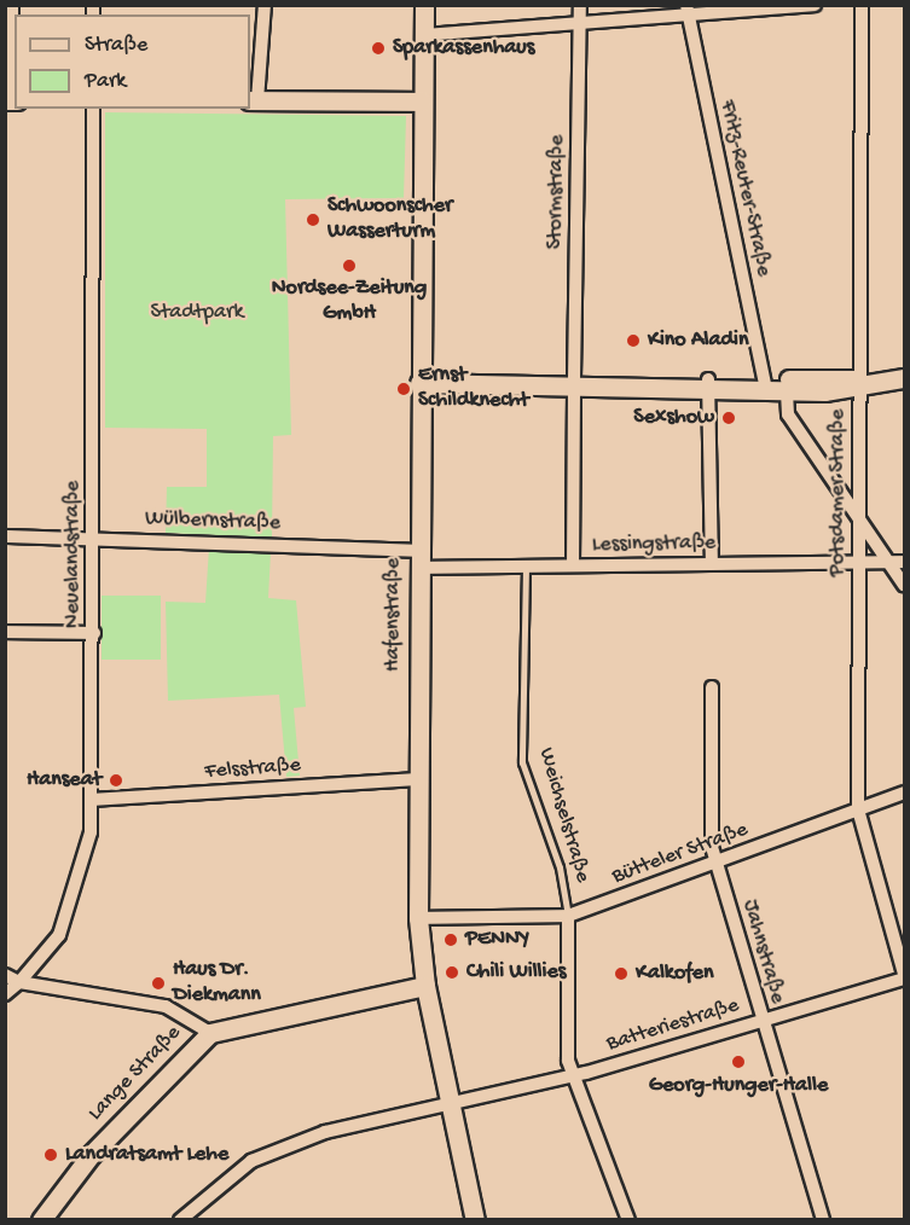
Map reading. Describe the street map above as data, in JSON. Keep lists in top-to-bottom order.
{
  "streets": {
    "street": [
      "Fritz-Reuter-Straße",
      "Stormstraße",
      "Potsdamer Straße",
      "Wülbernstraße",
      "Lessingstraße",
      "Neuelandstraße",
      "Hafenstraße",
      "Felsstraße",
      "Weichselstraße",
      "Bütteler Straße",
      "Jahnstraße",
      "Batteriestraße",
      "Lange Straße"
    ]
  },
  "crossings": [
    ["Stormstraße", "Lessingstraße"],
    ["Potsdamer Straße", "Lessingstraße"],
    ["Potsdamer Straße", "Bütteler Straße"],
    ["Potsdamer Straße", "Batteriestraße"],
    ["Wülbernstraße", "Lessingstraße"],
    ["Wülbernstraße", "Neuelandstraße"],
    ["Wülbernstraße", "Hafenstraße"],
    ["Lessingstraße", "Hafenstraße"],
    ["Lessingstraße", "Weichselstraße"],
    ["Neuelandstraße", "Felsstraße"],
    ["Hafenstraße", "Felsstraße"],
    ["Hafenstraße", "Bütteler Straße"],
    ["Hafenstraße", "Batteriestraße"],
    ["Hafenstraße", "Lange Straße"],
    ["Weichselstraße", "Bütteler Straße"],
    ["Weichselstraße", "Batteriestraße"],
    ["Bütteler Straße", "Jahnstraße"],
    ["Jahnstraße", "Batteriestraße"]
  ],
  "parks": ["Stadtpark"],
  "places": [
    "Sparkassenhaus",
    "Schwoonscher Wasserturm",
    "Nordsee-Zeitung GmbH",
    "Kino Aladin",
    "Ernst Schildknecht",
    "Sexshow",
    "Hanseat",
    "PENNY",
    "Chili Willies",
    "Kalkofen",
    "Haus Dr. Diekmann",
    "Georg-Hunger-Halle",
    "Landratsamt Lehe"
  ],
  "legend": ["Straße", "Park"]
}
